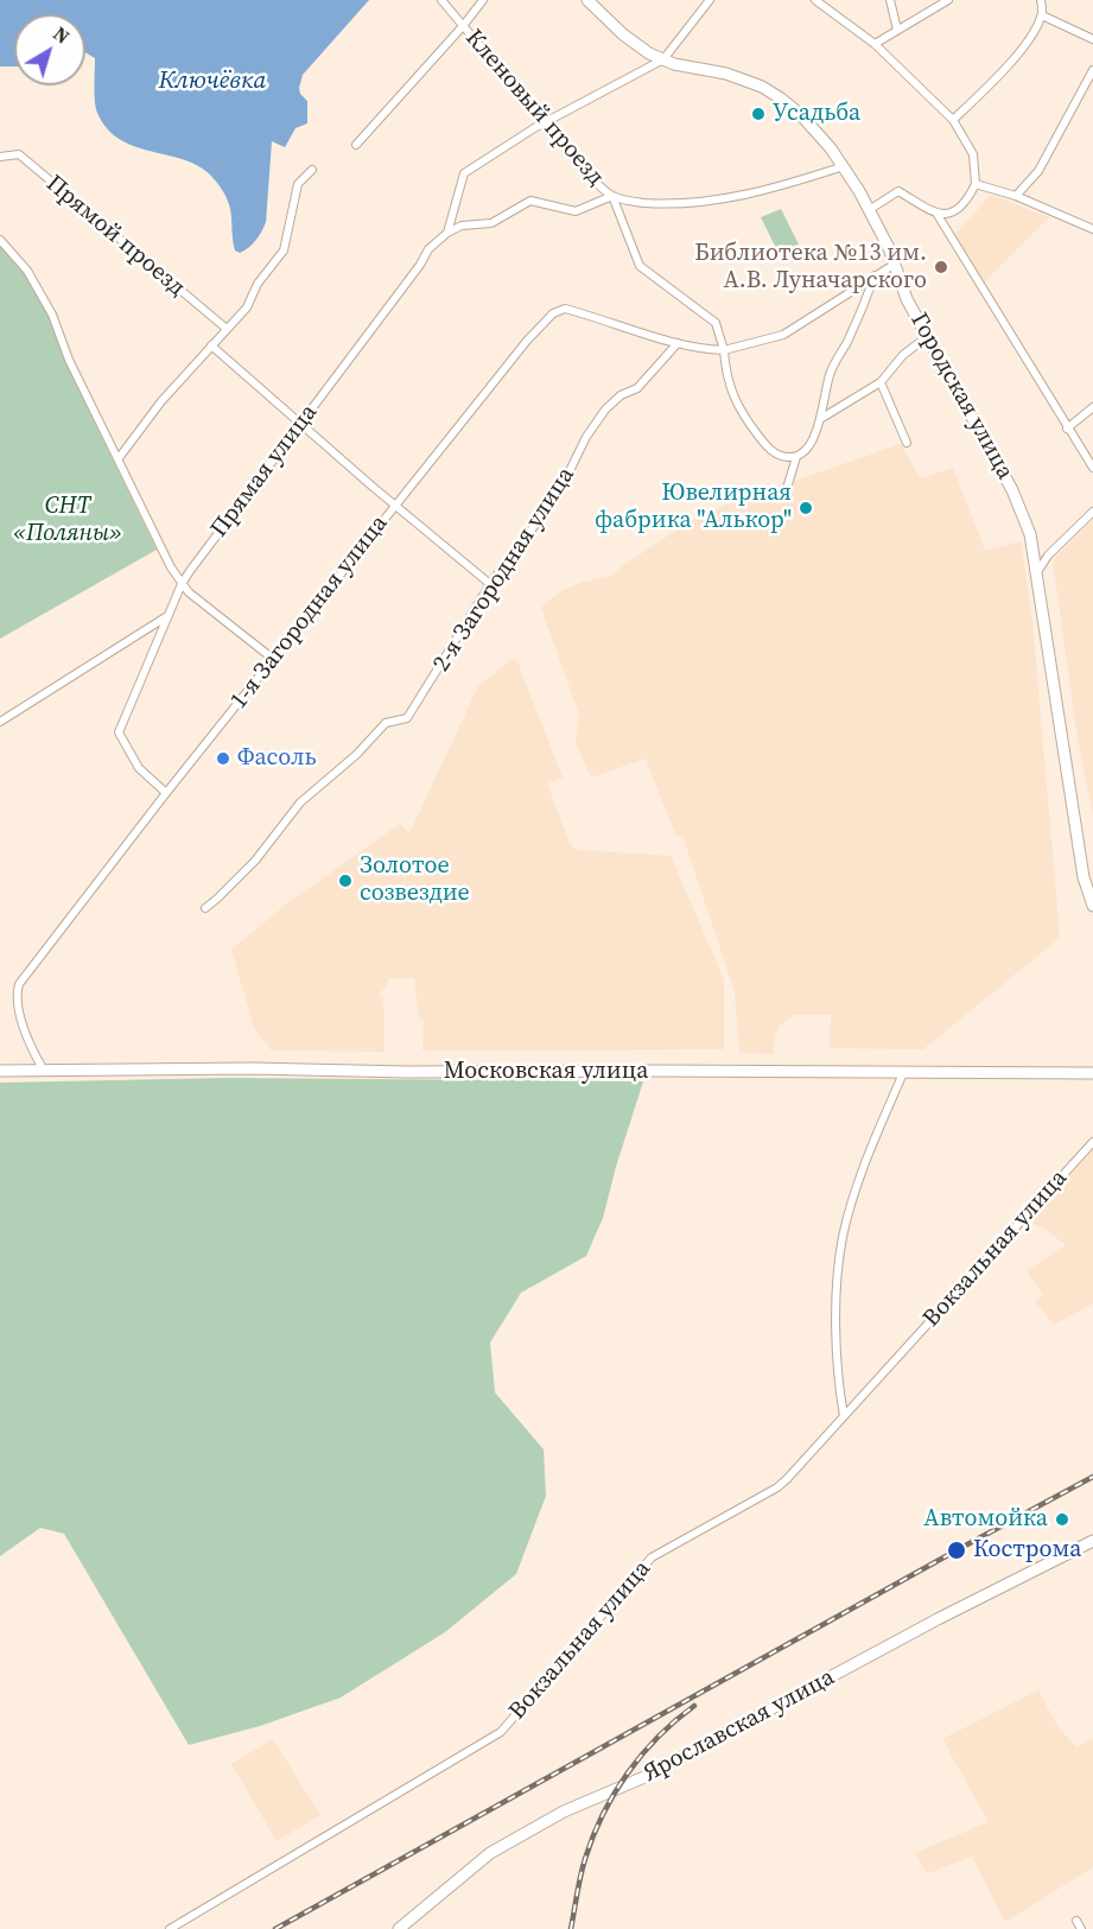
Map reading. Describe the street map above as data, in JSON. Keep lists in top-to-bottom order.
{
  "streets": {
    "main road": ["Городская улица", "Московская улица", "Ярославская улица"],
    "street": [
      "Кленовый проезд",
      "Прямой проезд",
      "Прямая улица",
      "2-я Загородная улица",
      "1-я Загородная улица",
      "Вокзальная улица"
    ]
  },
  "crossings": [
    ["Кленовый проезд", "Городская улица"],
    ["Прямая улица", "1-я Загородная улица"],
    ["2-я Загородная улица", "1-я Загородная улица"],
    ["1-я Загородная улица", "Московская улица"]
  ],
  "water": ["Ключёвка"],
  "parks": ["СНТ «Поляны»"],
  "places": [
    "Усадьба",
    "Библиотека №13 им. А.В. Луначарского",
    "Ювелирная фабрика \"Алькор\"",
    "Фасоль",
    "Золотое созвездие",
    "Автомойка",
    "Кострома"
  ],
  "north": "top right"
}
